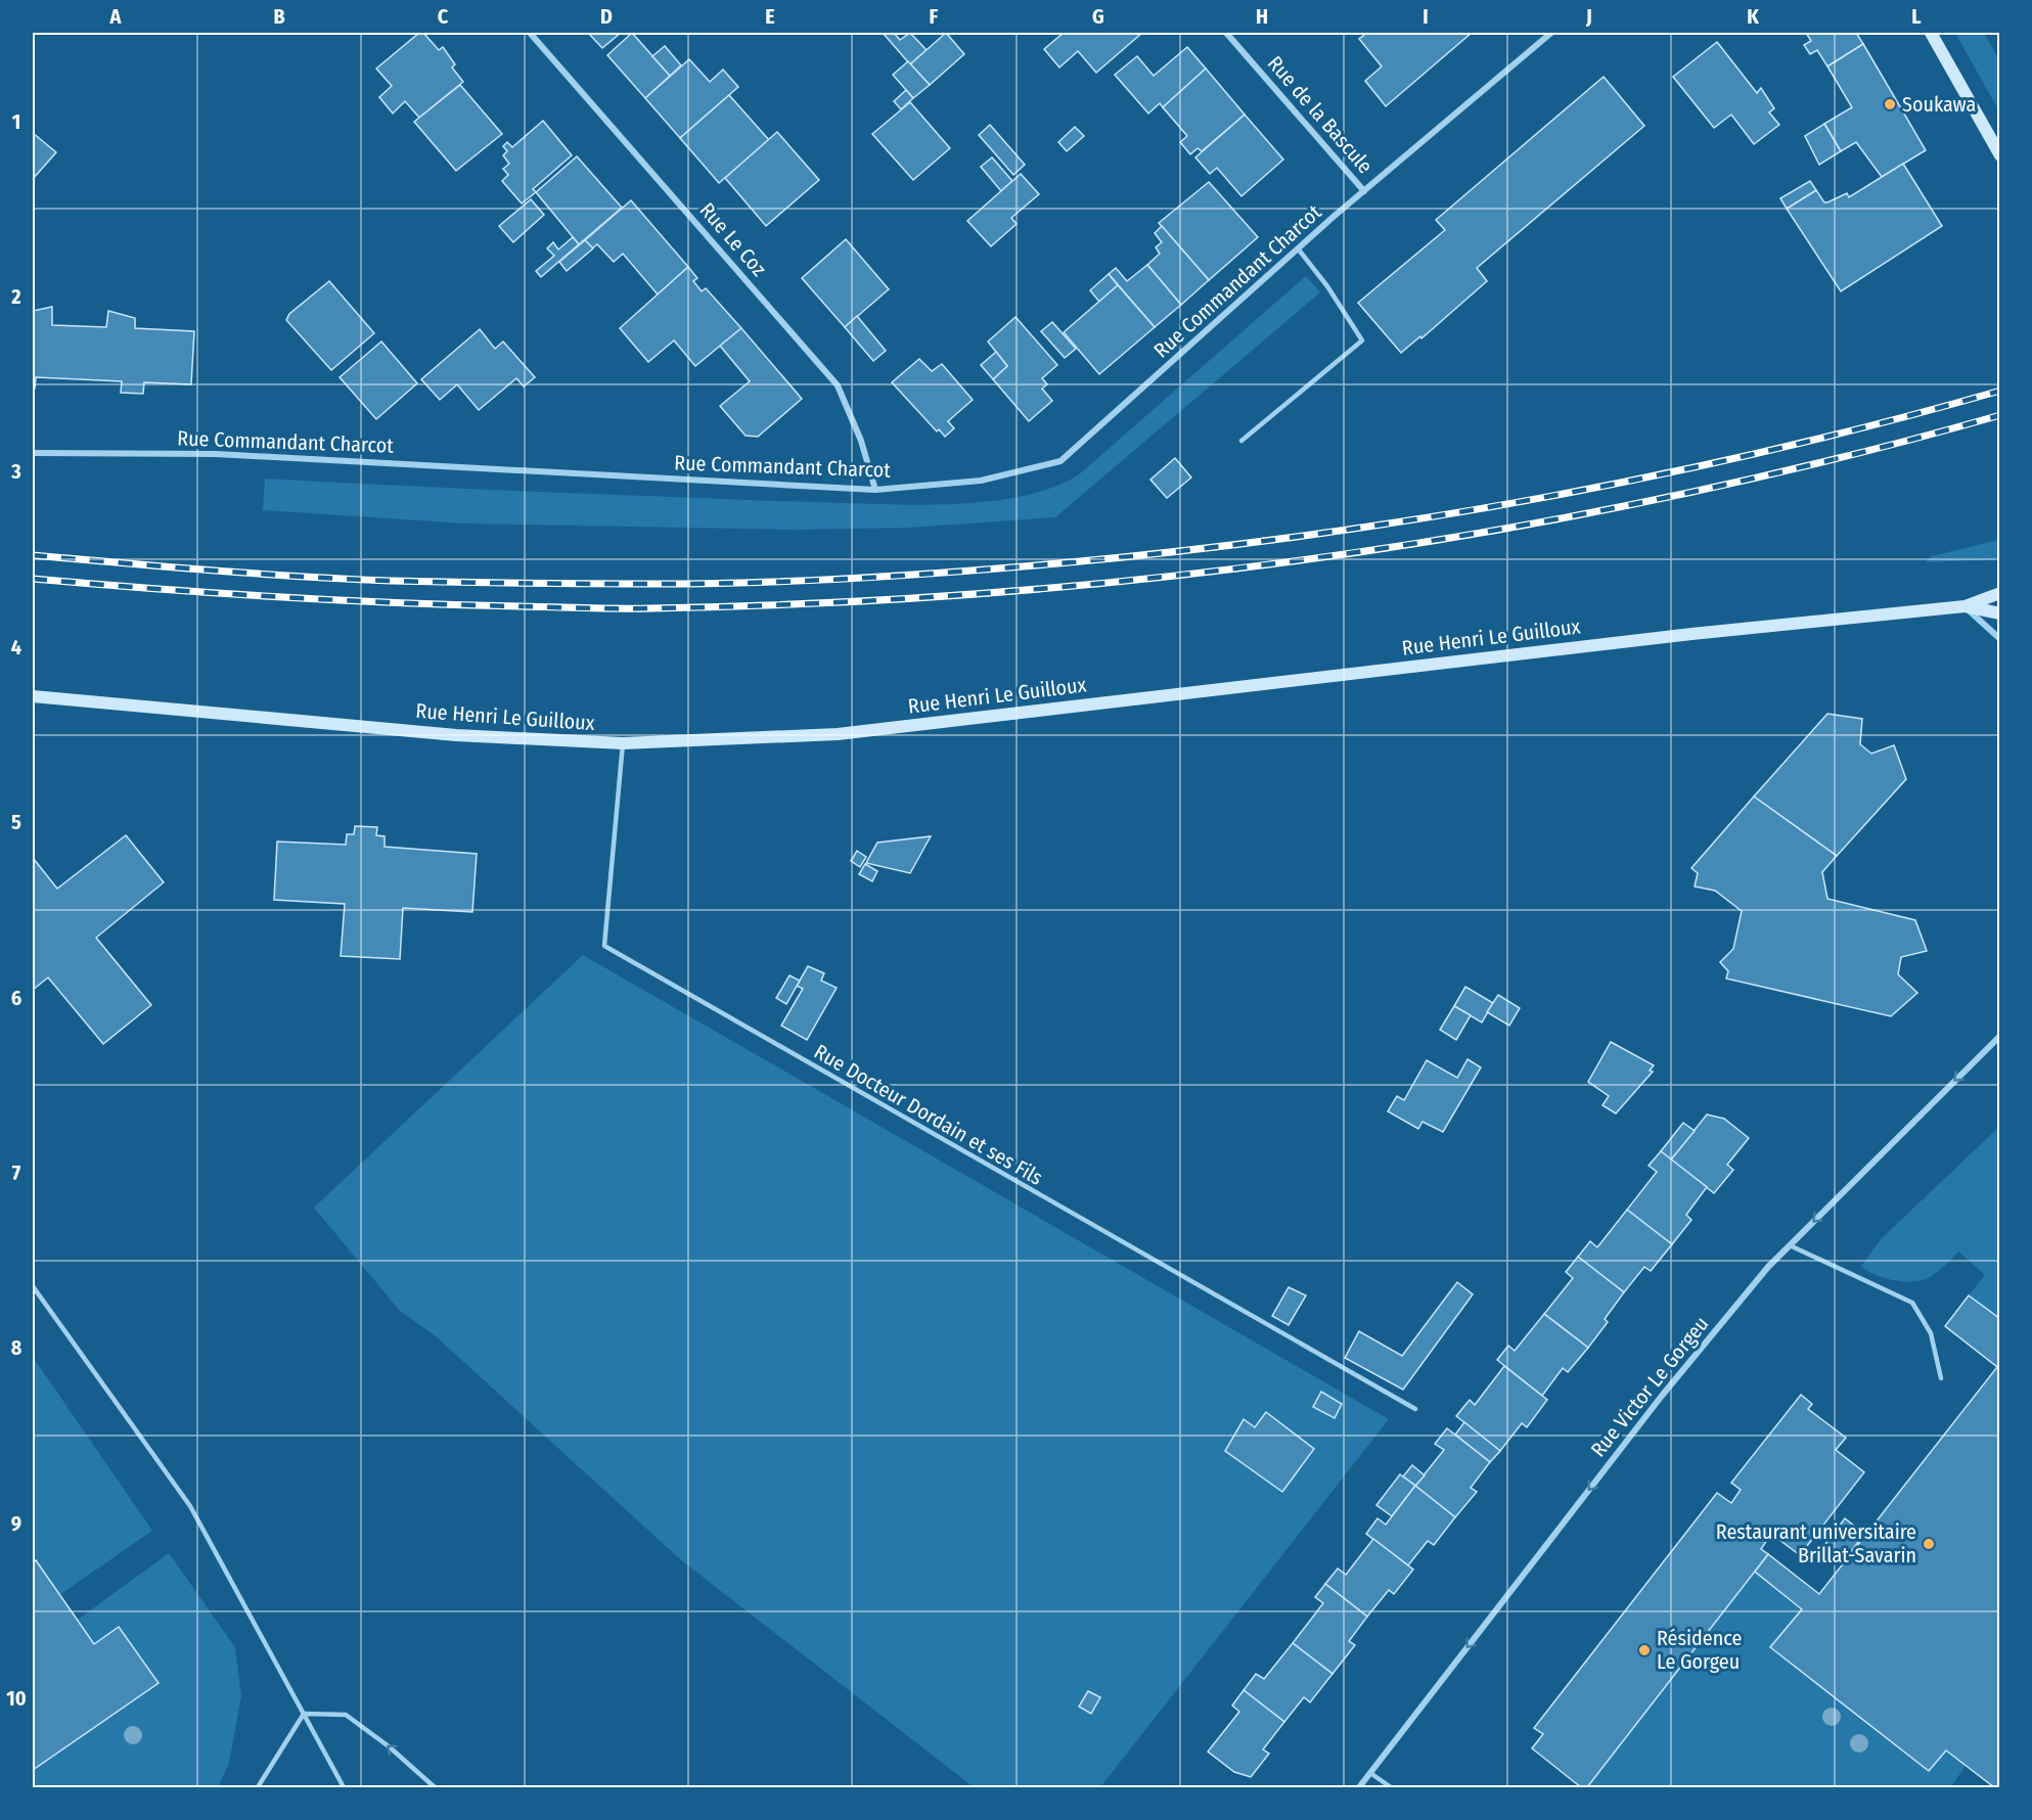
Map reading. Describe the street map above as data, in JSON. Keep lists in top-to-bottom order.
{
  "streets": {
    "street": [
      "Rue de la Bascule",
      "Rue Le Coz",
      "Rue Commandant Charcot",
      "Rue Henri Le Guilloux",
      "Rue Victor Le Gorgeu"
    ],
    "lane": ["Rue Docteur Dordain et ses Fils"]
  },
  "crossings": [
    ["Rue de la Bascule", "Rue Commandant Charcot"],
    ["Rue Le Coz", "Rue Commandant Charcot"],
    ["Rue Henri Le Guilloux", "Rue Docteur Dordain et ses Fils"]
  ],
  "one_way": ["Rue Victor Le Gorgeu"],
  "places": ["Soukawa", "Restaurant universitaire Brillat-Savarin", "Résidence Le Gorgeu"],
  "grid": {
    "columns": [
      "A",
      "B",
      "C",
      "D",
      "E",
      "F",
      "G",
      "H",
      "I",
      "J",
      "K",
      "L"
    ],
    "rows": [
      "1",
      "2",
      "3",
      "4",
      "5",
      "6",
      "7",
      "8",
      "9",
      "10"
    ]
  }
}
